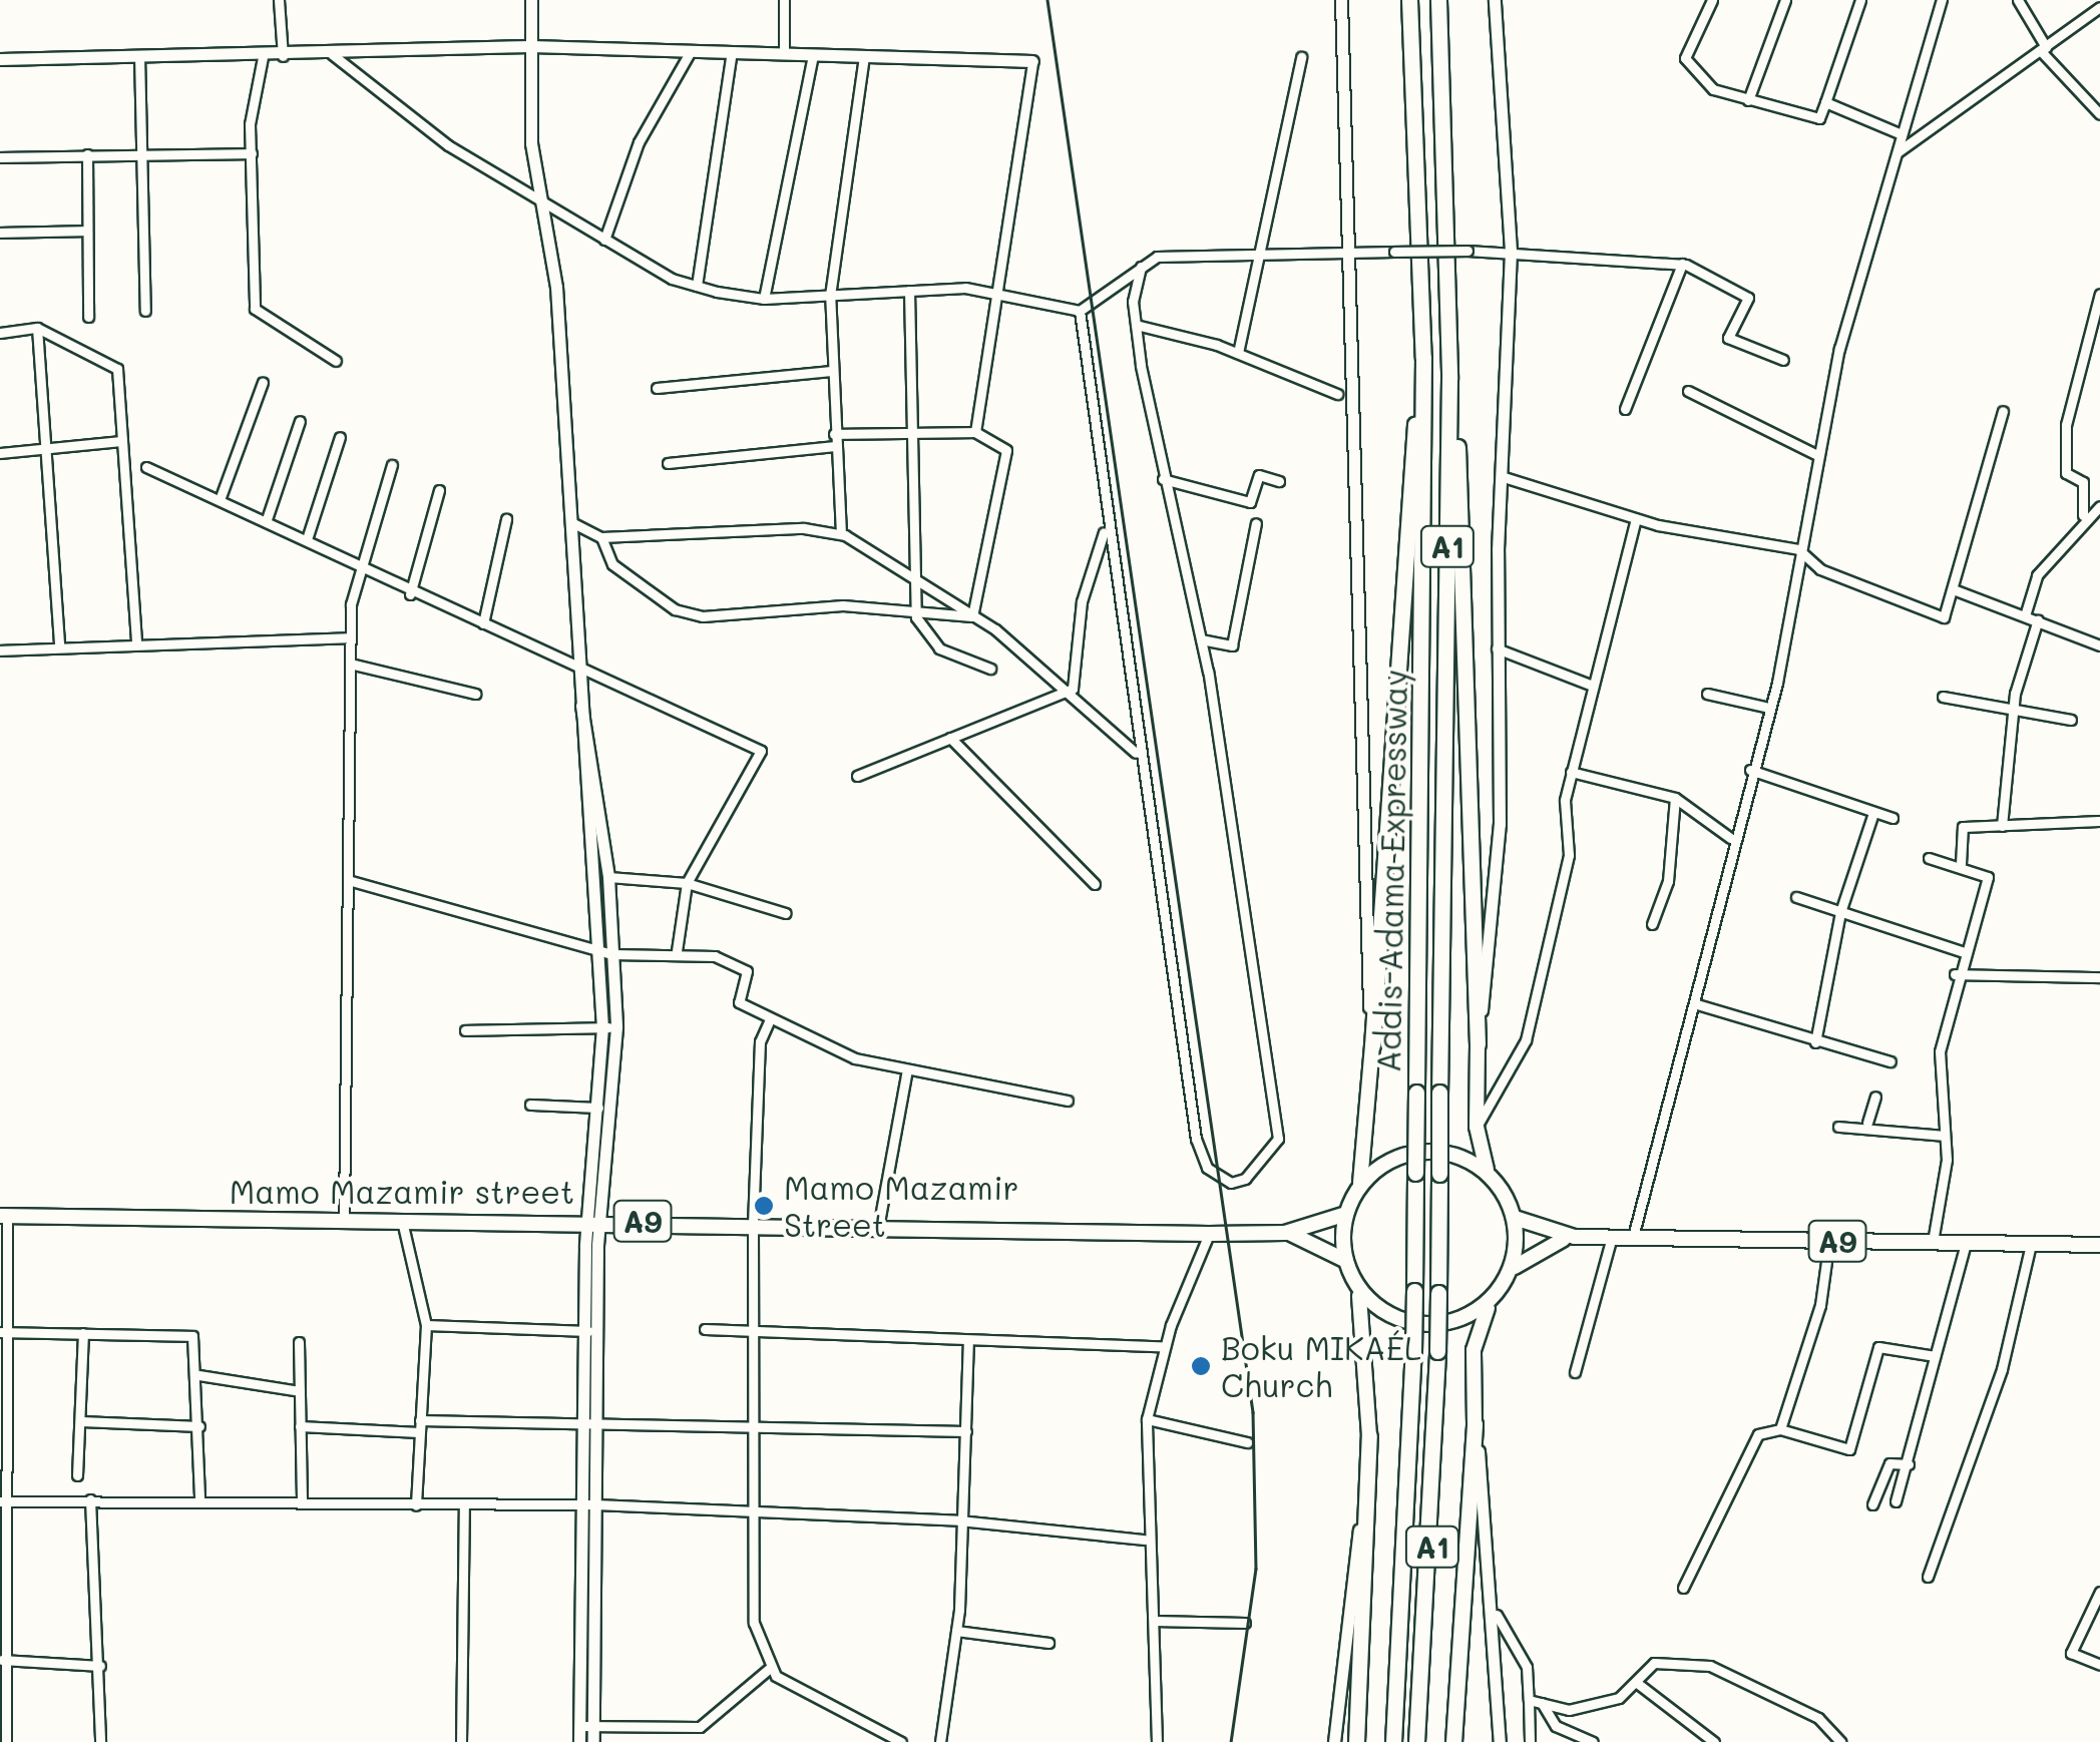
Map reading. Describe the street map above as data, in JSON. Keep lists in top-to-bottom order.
{
  "streets": {
    "highway": ["A1", "Addis-Adama Expressway"],
    "main road": ["Mamo Mazamir street", "A9"]
  },
  "crossings": [
    ["Mamo Mazamir street", "A9"]
  ],
  "places": ["Mamo Mazamir Street", "Boku MIKAÉL Church"]
}
